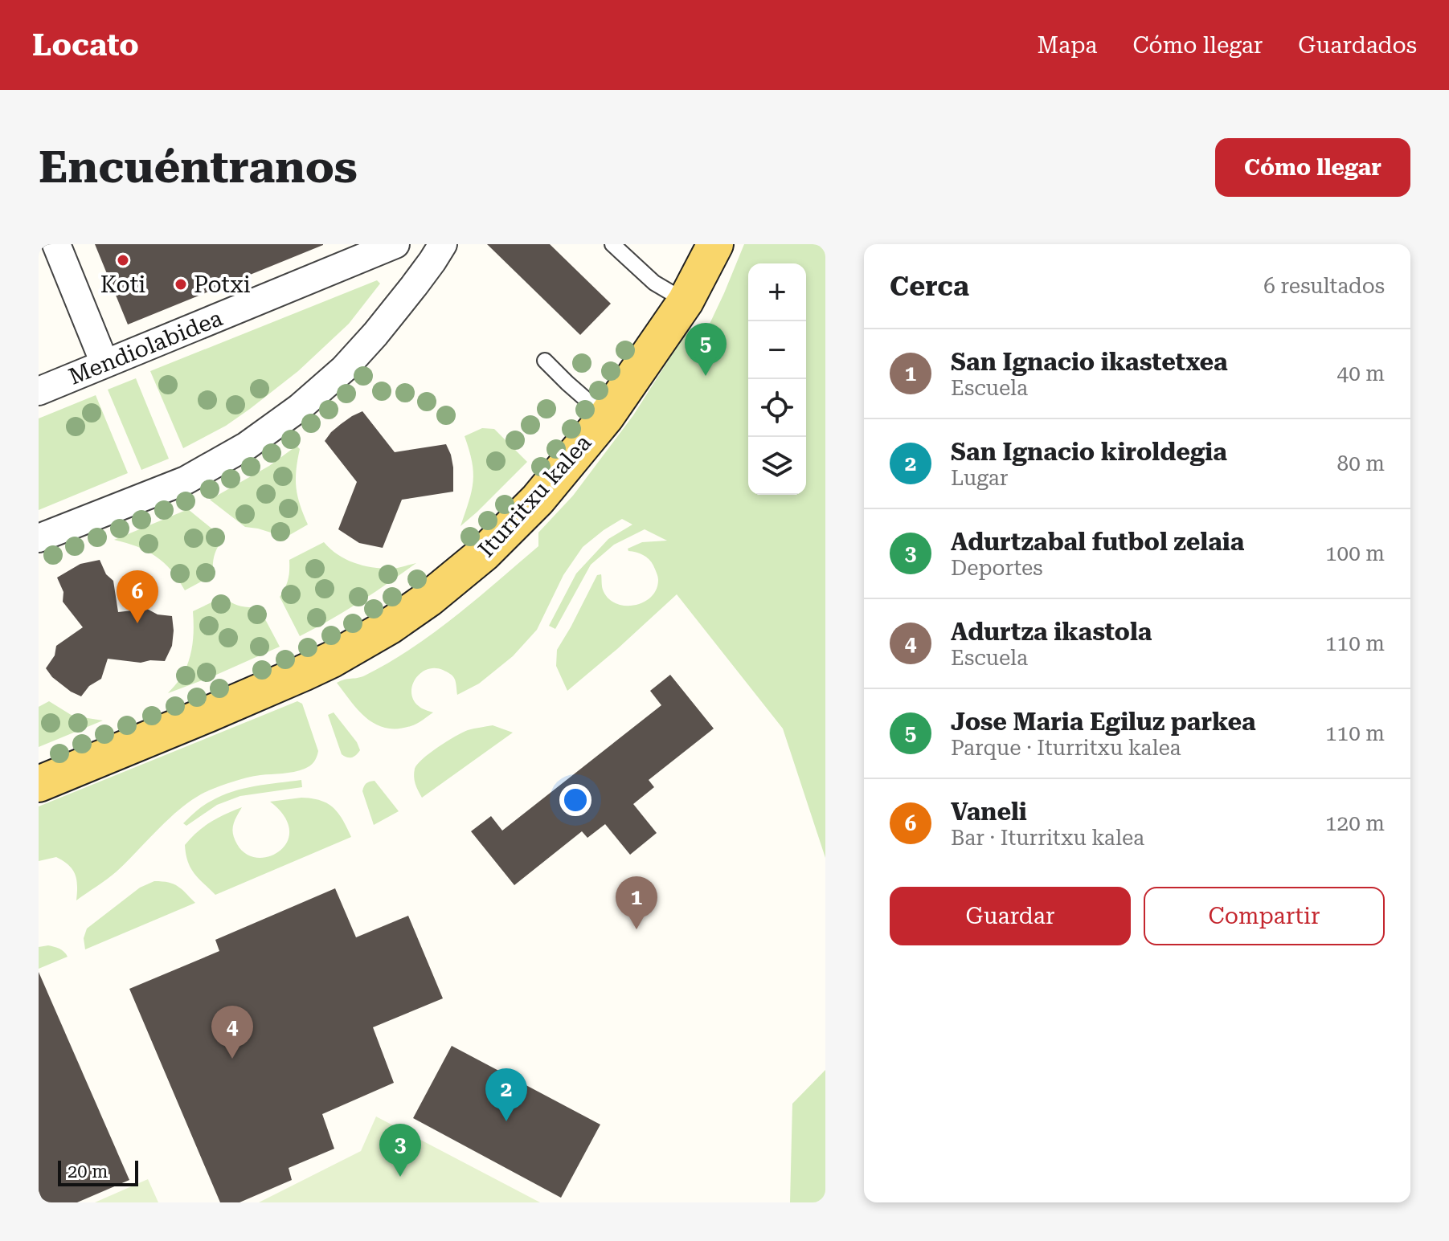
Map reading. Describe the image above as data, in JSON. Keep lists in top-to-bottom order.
{
  "streets": {
    "main road": ["Iturritxu kalea"],
    "street": ["Mendiolabidea"]
  },
  "places": ["Koti", "Potxi"],
  "scale_bar": "20 m",
  "page": {
    "header": "Locato",
    "nav": ["Mapa", "Cómo llegar", "Guardados"],
    "buttons": [
      "Cómo llegar",
      ["Guardar", "Compartir"]
    ],
    "title": "Encuéntranos",
    "heading": ["Cerca", "6 resultados"],
    "map_buttons": ["+", "−"],
    "pins": [
      "5",
      "6",
      "1",
      "4",
      "2",
      "3"
    ],
    "list": [
      {
        "mark": "1",
        "name": "San Ignacio ikastetxea",
        "note": "Escuela",
        "value": "40 m"
      },
      {
        "mark": "2",
        "name": "San Ignacio kiroldegia",
        "note": "Lugar",
        "value": "80 m"
      },
      {
        "mark": "3",
        "name": "Adurtzabal futbol zelaia",
        "note": "Deportes",
        "value": "100 m"
      },
      {
        "mark": "4",
        "name": "Adurtza ikastola",
        "note": "Escuela",
        "value": "110 m"
      },
      {
        "mark": "5",
        "name": "Jose Maria Egiluz parkea",
        "note": "Parque · Iturritxu kalea",
        "value": "110 m"
      },
      {
        "mark": "6",
        "name": "Vaneli",
        "note": "Bar · Iturritxu kalea",
        "value": "120 m"
      }
    ],
    "scale": "20 m"
  }
}
